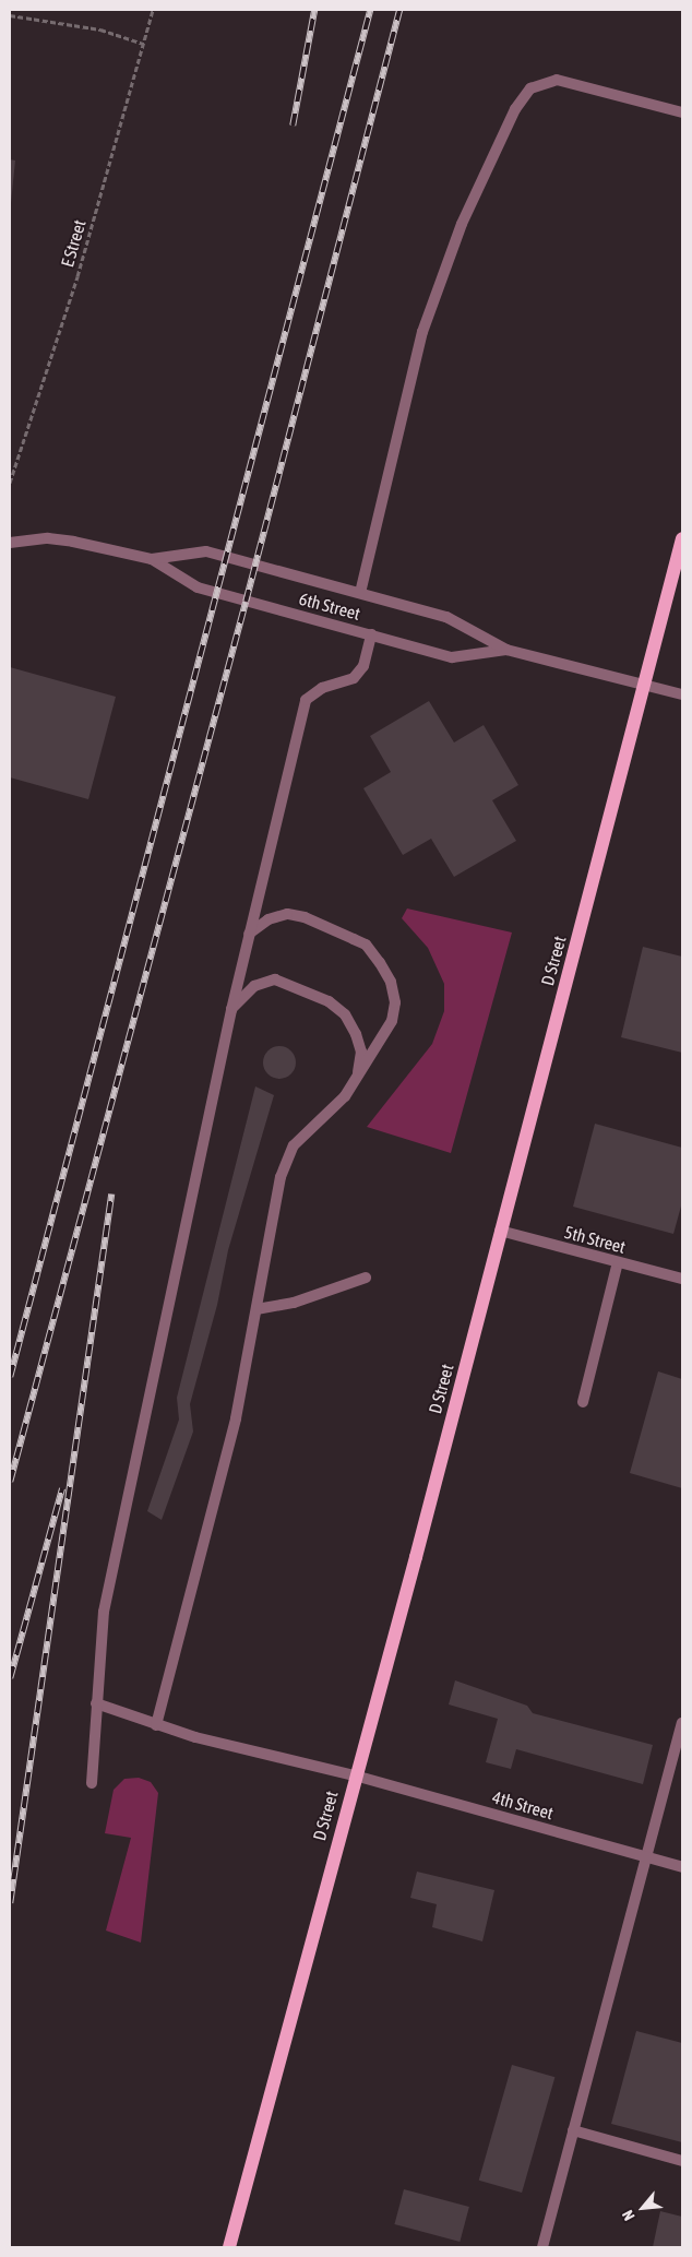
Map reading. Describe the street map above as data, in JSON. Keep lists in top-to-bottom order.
{
  "streets": {
    "main road": ["D Street"],
    "street": ["6th Street", "5th Street", "4th Street"],
    "path": ["E Street"]
  },
  "crossings": [
    ["6th Street", "D Street"],
    ["D Street", "5th Street"],
    ["D Street", "4th Street"]
  ],
  "north": "bottom left"
}
